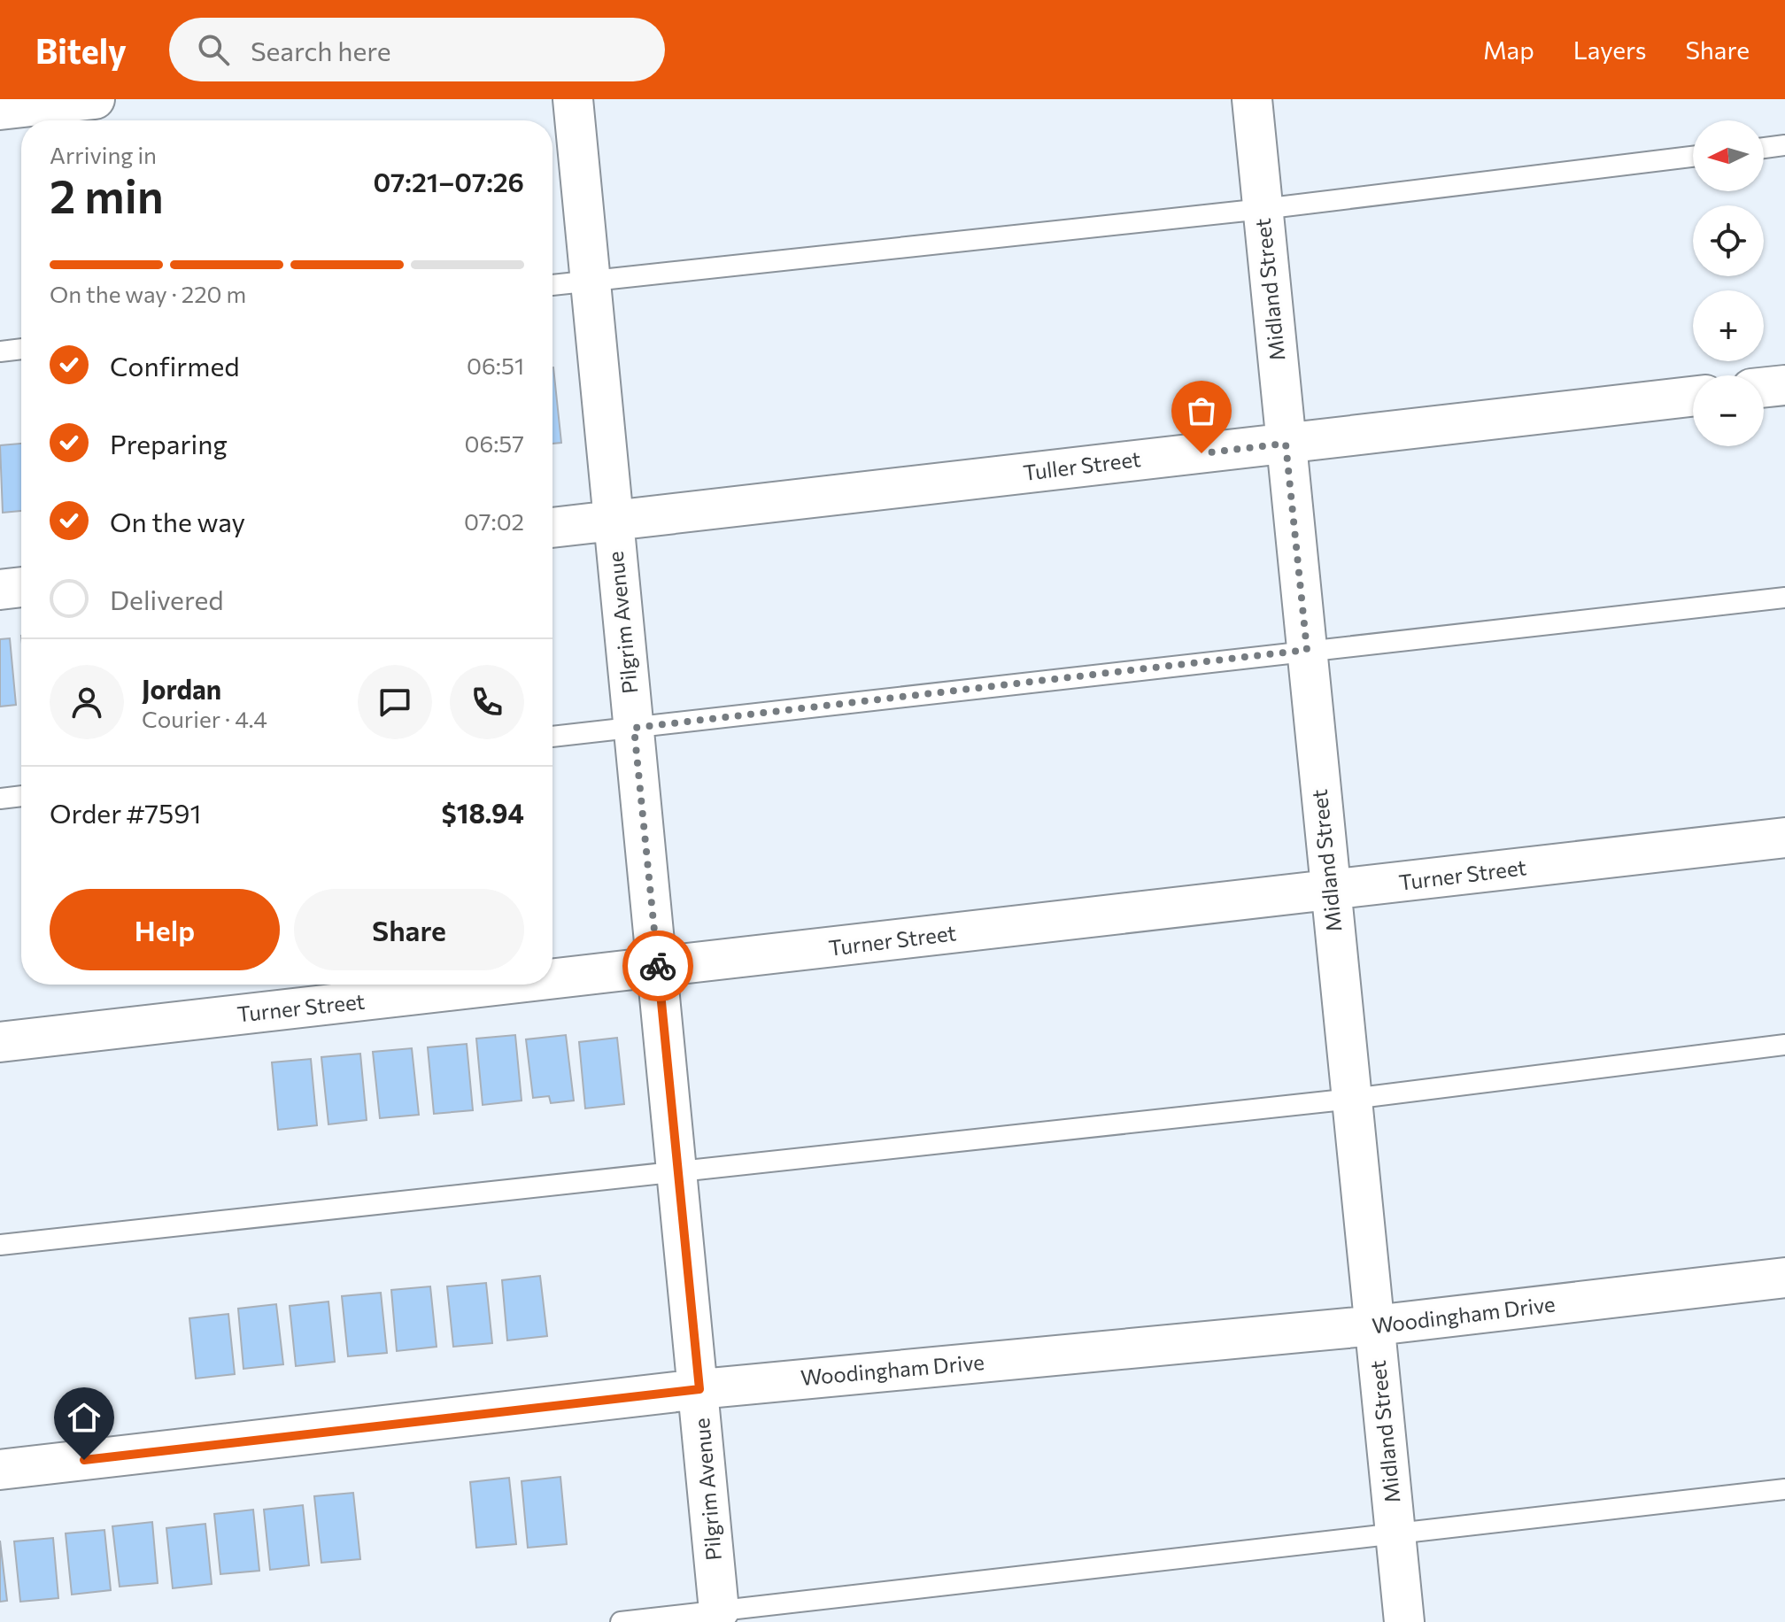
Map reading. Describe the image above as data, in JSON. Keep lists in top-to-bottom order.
{
  "streets": {
    "street": [
      "Midland Street",
      "Tuller Street",
      "Pilgrim Avenue",
      "Turner Street",
      "Woodingham Drive"
    ]
  },
  "crossings": [
    ["Midland Street", "Tuller Street"],
    ["Midland Street", "Turner Street"],
    ["Midland Street", "Woodingham Drive"],
    ["Tuller Street", "Pilgrim Avenue"],
    ["Pilgrim Avenue", "Turner Street"],
    ["Pilgrim Avenue", "Woodingham Drive"]
  ],
  "north": "left",
  "page": {
    "header": "Bitely",
    "search": "Search here",
    "nav": ["Map", "Layers", "Share"],
    "map_buttons": ["+", "−"],
    "heading": ["2 min", "Arriving in", "07:21–07:26"],
    "panel": [
      "Jordan",
      "Courier · 4.4",
      "Order #7591",
      "$18.94"
    ],
    "bar": "On the way · 220 m",
    "list": [
      ["Confirmed", "06:51"],
      ["Preparing", "06:57"],
      ["On the way", "07:02"],
      "Delivered"
    ],
    "buttons": ["Help", "Share"]
  }
}
